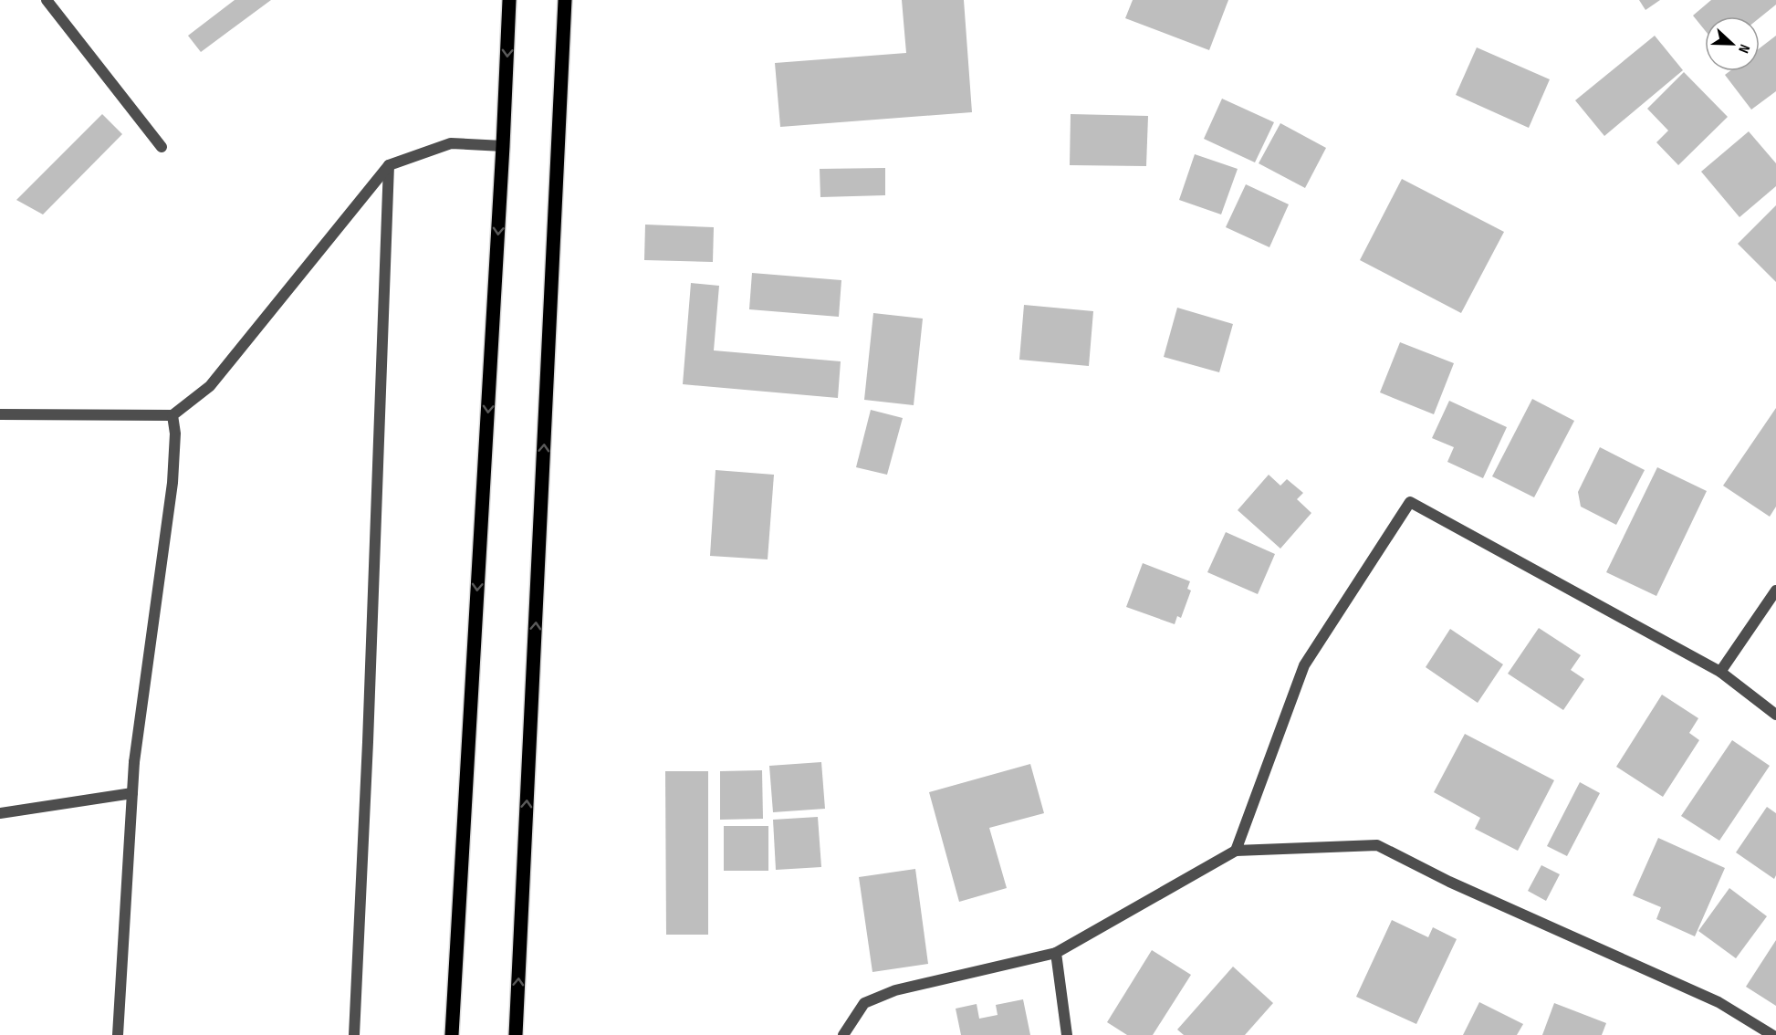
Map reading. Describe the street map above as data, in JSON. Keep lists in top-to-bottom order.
{
  "north": "right"
}
